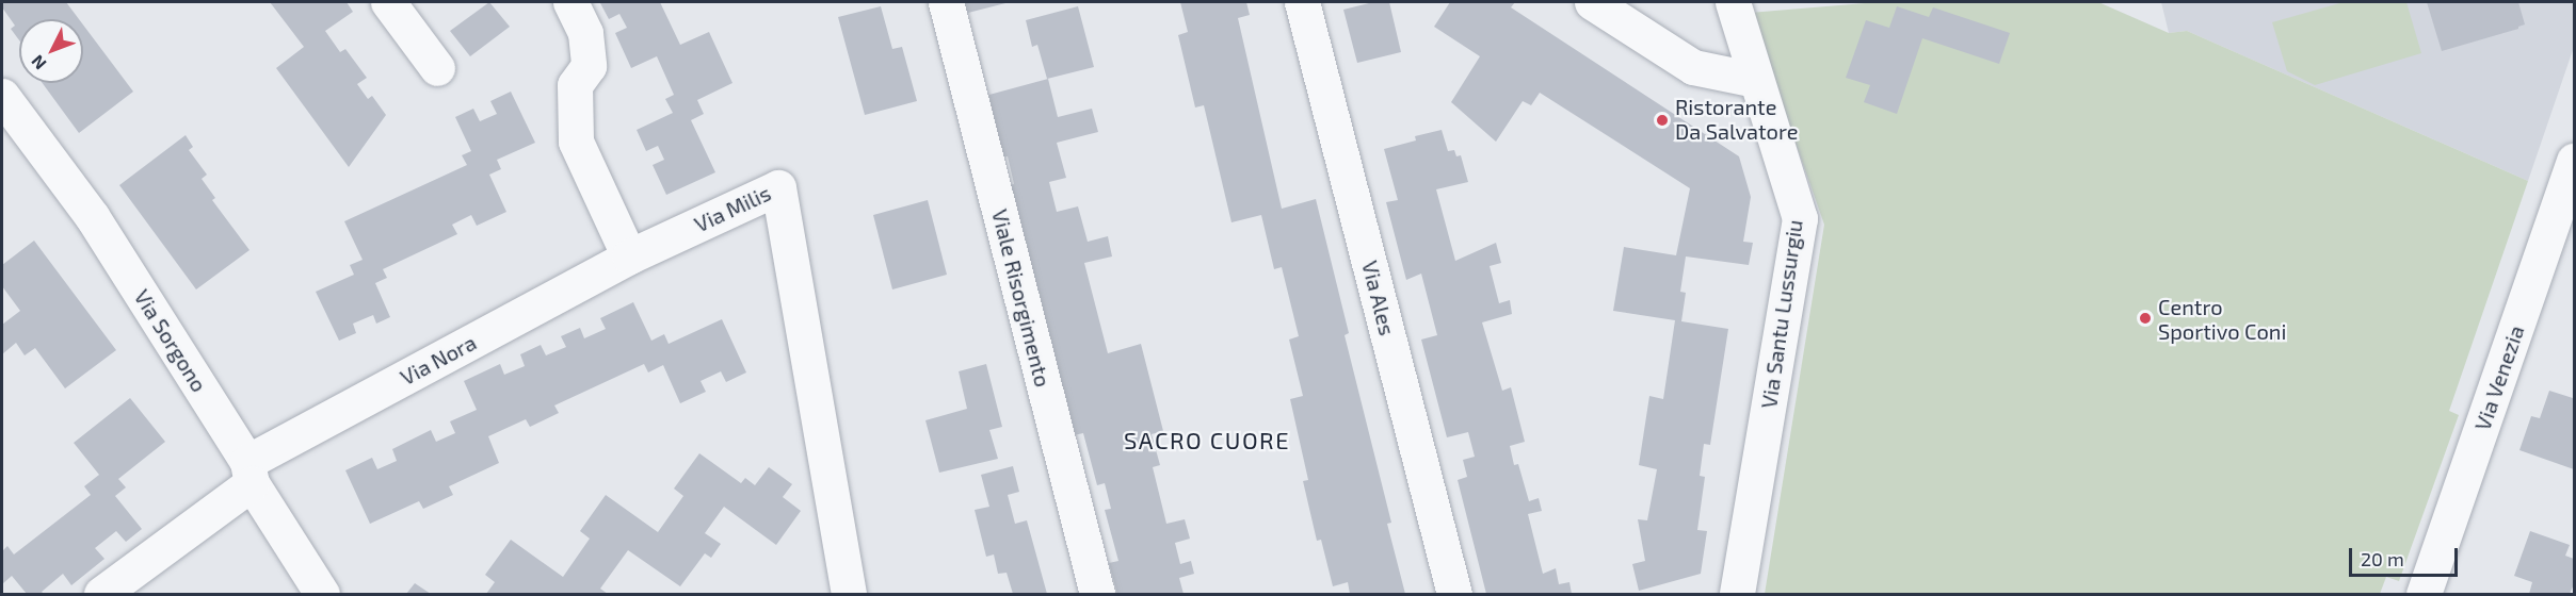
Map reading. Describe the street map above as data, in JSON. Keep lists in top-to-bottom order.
{
  "streets": {
    "street": [
      "Via Milis",
      "Viale Risorgimento",
      "Via Ales",
      "Via Santu Lussurgiu",
      "Via Sorgono",
      "Via Nora",
      "Via Venezia"
    ]
  },
  "crossings": [
    ["Via Milis", "Via Nora"],
    ["Via Sorgono", "Via Nora"]
  ],
  "districts": ["SACRO CUORE"],
  "places": ["Ristorante Da Salvatore", "Centro Sportivo Coni"],
  "scale_bar": "20 m",
  "north": "bottom left"
}
